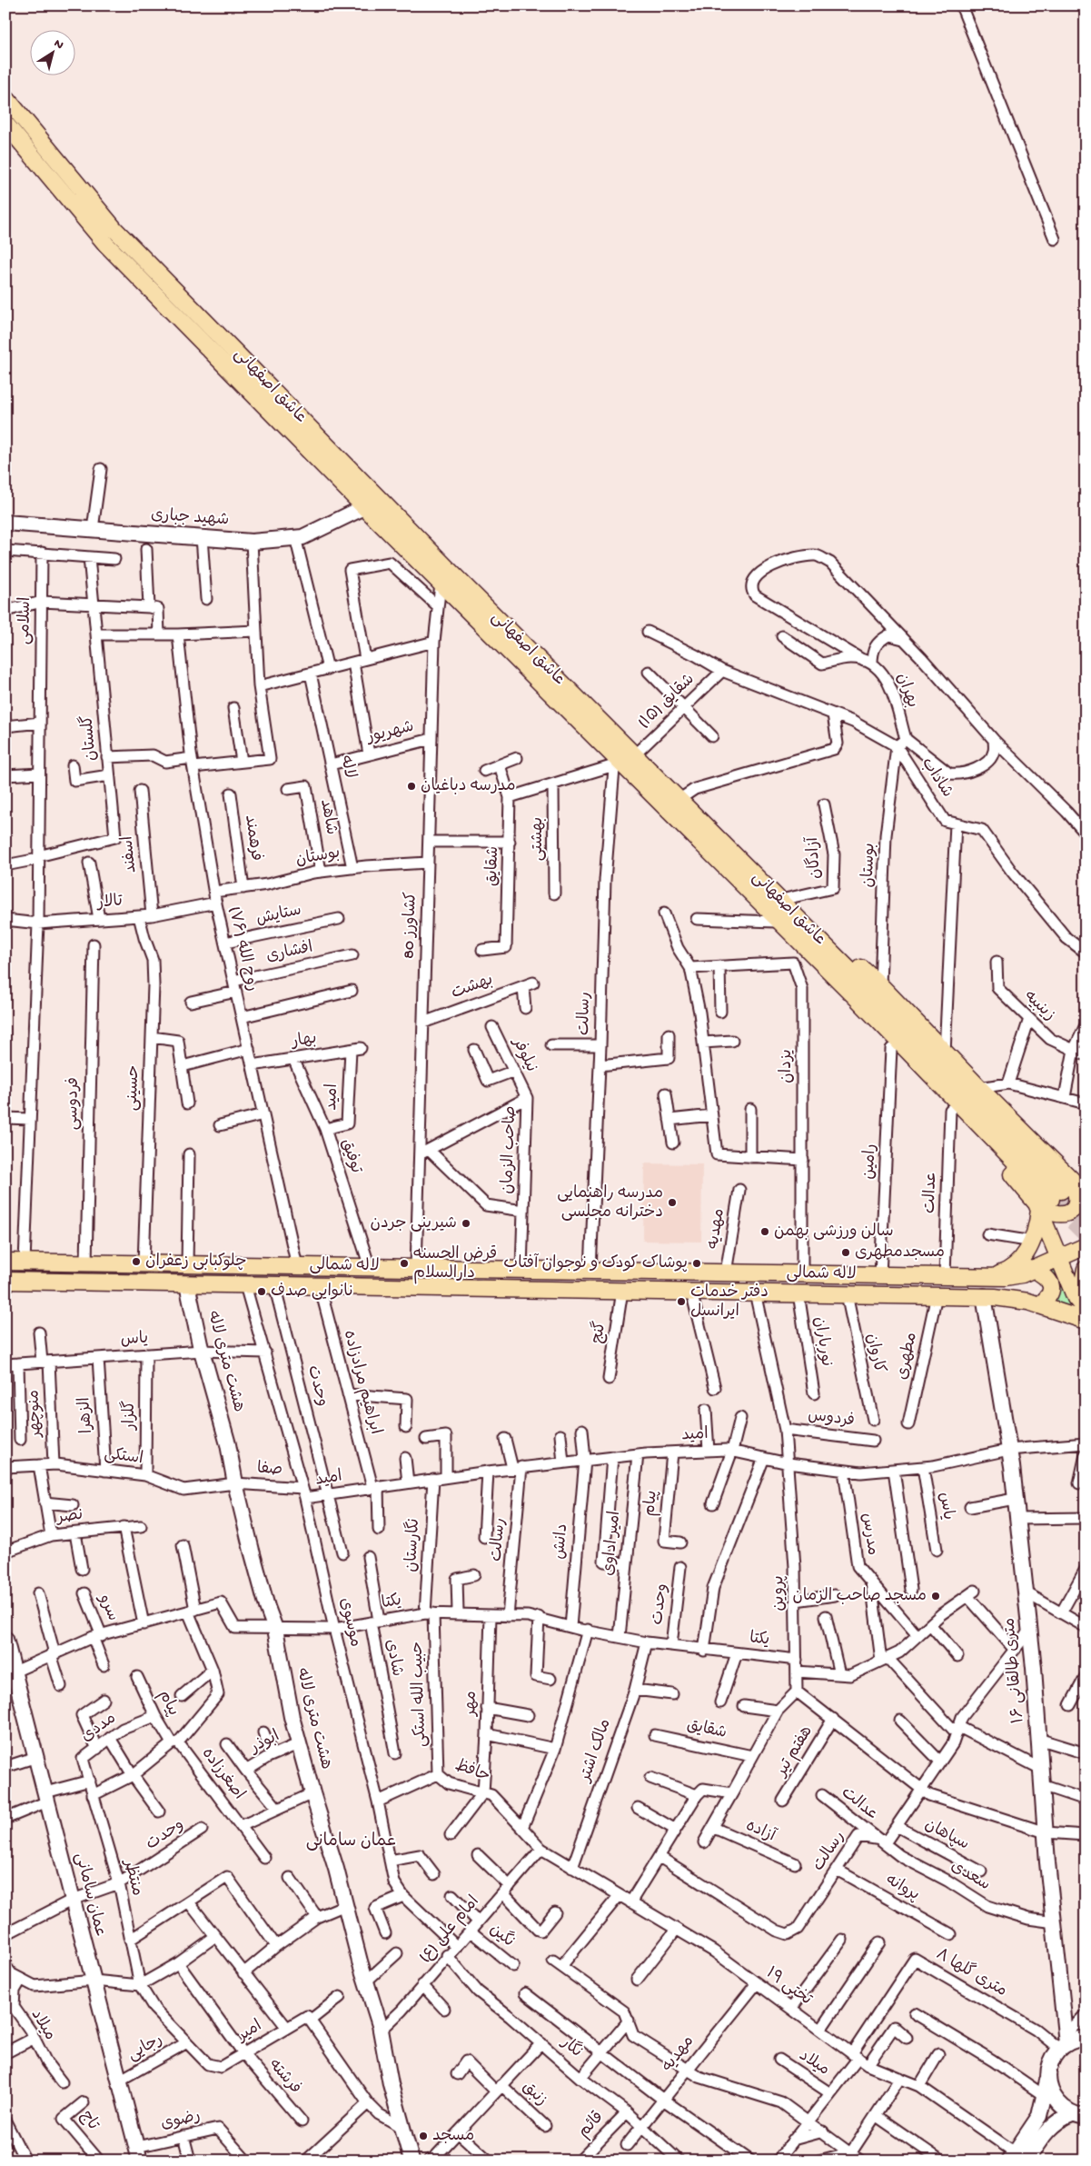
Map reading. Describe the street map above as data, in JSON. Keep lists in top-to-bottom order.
{
  "streets": {
    "main road": ["عاشق اصفهانی", "لاله شمالی"],
    "street": [
      "شهید جباری",
      "اسلامی",
      "بهران",
      "شقایق (۱۵)",
      "شهریور",
      "گلستان",
      "لاله",
      "شاداب",
      "شاهد",
      "فرهمند",
      "بهشتی",
      "اسفند",
      "بوستان",
      "آزادگان",
      "شقایق",
      "تالار",
      "ستایش",
      "کشاورز 80",
      "روح الله (۷۶)",
      "افشاری",
      "بهشت",
      "زینبیه",
      "رسالت",
      "بهار",
      "نیلوفر",
      "یزدان",
      "حسینی",
      "امید",
      "فردوسی",
      "صاحب الزمان",
      "توفیق",
      "رامین",
      "عدالت",
      "مهدیه",
      "گنج",
      "یاس",
      "نورباران",
      "کاروان",
      "مطهری",
      "هشت متری لاله",
      "ابراهیم مرادزاده",
      "وحدت",
      "منوچهر",
      "الزهرا",
      "گلزار",
      "فردوس",
      "استکی",
      "صفا",
      "پیام",
      "نصر",
      "مدرس",
      "دانش",
      "امیر اداوی",
      "نگارستان",
      "پروین",
      "یکتا",
      "سرو",
      "موسوی",
      "شادی",
      "۱۶ متری طالقانی",
      "حبیب الله استکی",
      "مهر",
      "مددی",
      "ابوذر",
      "مالک اشتر",
      "هفتم تیر",
      "حافظ",
      "اصغرزاده",
      "آزاده",
      "سپاهان",
      "سعدی",
      "منتظر",
      "پروانه",
      "عمان سامانی",
      "امام علی (ع)",
      "نگین",
      "۸ متری گلها",
      "تختی ۱۹",
      "میلاد",
      "امیر",
      "رجایی",
      "نگار",
      "فرشته",
      "زنبق",
      "تاج",
      "رضوی",
      "قائم"
    ]
  },
  "crossings": [
    ["عاشق اصفهانی", "شهید جباری"],
    ["عاشق اصفهانی", "شقایق (۱۵)"],
    ["عاشق اصفهانی", "کشاورز 80"],
    ["عاشق اصفهانی", "رسالت"],
    ["اسلامی", "گلستان"],
    ["اسلامی", "تالار"],
    ["اسلامی", "لاله شمالی"],
    ["شقایق (۱۵)", "شاداب"],
    ["شهریور", "لاله"],
    ["شهریور", "کشاورز 80"],
    ["لاله", "بوستان"],
    ["شاداب", "بوستان"],
    ["شاهد", "بوستان"],
    ["فرهمند", "بوستان"],
    ["اسفند", "تالار"],
    ["بوستان", "کشاورز 80"],
    ["بوستان", "روح الله (۷۶)"],
    ["تالار", "روح الله (۷۶)"],
    ["تالار", "حسینی"],
    ["ستایش", "روح الله (۷۶)"],
    ["کشاورز 80", "بهشت"],
    ["کشاورز 80", "صاحب الزمان"],
    ["کشاورز 80", "لاله شمالی"],
    ["روح الله (۷۶)", "افشاری"],
    ["روح الله (۷۶)", "بهار"],
    ["روح الله (۷۶)", "لاله شمالی"],
    ["رسالت", "امید"],
    ["رسالت", "عدالت"],
    ["رسالت", "لاله شمالی"],
    ["رسالت", "یکتا"],
    ["رسالت", "۱۶ متری طالقانی"],
    ["رسالت", "سپاهان"],
    ["رسالت", "سعدی"],
    ["رسالت", "پروانه"],
    ["بهار", "امید"],
    ["بهار", "توفیق"],
    ["نیلوفر", "صاحب الزمان"],
    ["یزدان", "لاله شمالی"],
    ["حسینی", "لاله شمالی"],
    ["امید", "توفیق"],
    ["امید", "یاس"],
    ["امید", "ابراهیم مرادزاده"],
    ["امید", "وحدت"],
    ["امید", "صفا"],
    ["امید", "پیام"],
    ["امید", "مدرس"],
    ["امید", "دانش"],
    ["امید", "امیر اداوی"],
    ["امید", "نگارستان"],
    ["امید", "پروین"],
    ["امید", "موسوی"],
    ["امید", "۱۶ متری طالقانی"],
    ["فردوسی", "لاله شمالی"],
    ["صاحب الزمان", "لاله شمالی"],
    ["توفیق", "لاله شمالی"],
    ["رامین", "لاله شمالی"],
    ["عدالت", "لاله شمالی"],
    ["عدالت", "سعدی"],
    ["مهدیه", "لاله شمالی"],
    ["مهدیه", "تختی ۱۹"],
    ["مهدیه", "نگار"],
    ["لاله شمالی", "گنج"],
    ["لاله شمالی", "نورباران"],
    ["لاله شمالی", "کاروان"],
    ["لاله شمالی", "مطهری"],
    ["لاله شمالی", "هشت متری لاله"],
    ["لاله شمالی", "ابراهیم مرادزاده"],
    ["لاله شمالی", "وحدت"],
    ["لاله شمالی", "پروین"],
    ["لاله شمالی", "موسوی"],
    ["لاله شمالی", "۱۶ متری طالقانی"],
    ["یاس", "هشت متری لاله"],
    ["یاس", "منوچهر"],
    ["یاس", "الزهرا"],
    ["یاس", "گلزار"],
    ["یاس", "موسوی"],
    ["هشت متری لاله", "استکی"],
    ["هشت متری لاله", "صفا"],
    ["هشت متری لاله", "یکتا"],
    ["هشت متری لاله", "ابوذر"],
    ["هشت متری لاله", "اصغرزاده"],
    ["هشت متری لاله", "امام علی (ع)"],
    ["وحدت", "یکتا"],
    ["وحدت", "منتظر"],
    ["وحدت", "عمان سامانی"],
    ["منوچهر", "استکی"],
    ["الزهرا", "استکی"],
    ["گلزار", "استکی"],
    ["فردوس", "پروین"],
    ["استکی", "صفا"],
    ["صفا", "موسوی"],
    ["پیام", "مددی"],
    ["پیام", "اصغرزاده"],
    ["دانش", "یکتا"],
    ["امیر اداوی", "یکتا"],
    ["نگارستان", "یکتا"],
    ["نگارستان", "حبیب الله استکی"],
    ["پروین", "یکتا"],
    ["یکتا", "سرو"],
    ["یکتا", "موسوی"],
    ["یکتا", "شادی"],
    ["یکتا", "حبیب الله استکی"],
    ["یکتا", "مهر"],
    ["یکتا", "مالک اشتر"],
    ["یکتا", "عمان سامانی"],
    ["موسوی", "حافظ"],
    ["موسوی", "امام علی (ع)"],
    ["۱۶ متری طالقانی", "سعدی"],
    ["۱۶ متری طالقانی", "۸ متری گلها"],
    ["حبیب الله استکی", "حافظ"],
    ["مهر", "حافظ"],
    ["مددی", "منتظر"],
    ["مالک اشتر", "تختی ۱۹"],
    ["حافظ", "امام علی (ع)"],
    ["حافظ", "تختی ۱۹"],
    ["منتظر", "امیر"],
    ["عمان سامانی", "رجایی"],
    ["عمان سامانی", "رضوی"],
    ["امام علی (ع)", "نگین"],
    ["امام علی (ع)", "تختی ۱۹"],
    ["امام علی (ع)", "نگار"],
    ["۸ متری گلها", "تختی ۱۹"],
    ["امیر", "رجایی"],
    ["امیر", "فرشته"],
    ["نگار", "قائم"]
  ],
  "districts": ["عمان سامانی"],
  "places": [
    "مدرسه دباغیان",
    "مدرسه راهنمایی دخترانه مجلسی",
    "شیرینی جردن",
    "سالن ورزشی بهمن",
    "مسجدمطهری",
    "چلوکبابی زعفران",
    "قرض الحسنه دارالسلام",
    "پوشاک کودک و نوجوان آفتاب",
    "نانوایی صدف",
    "دفتر خدمات ایرانسل",
    "مسجد صاحب الزمان",
    "مسجد"
  ],
  "north": "top right"
}
